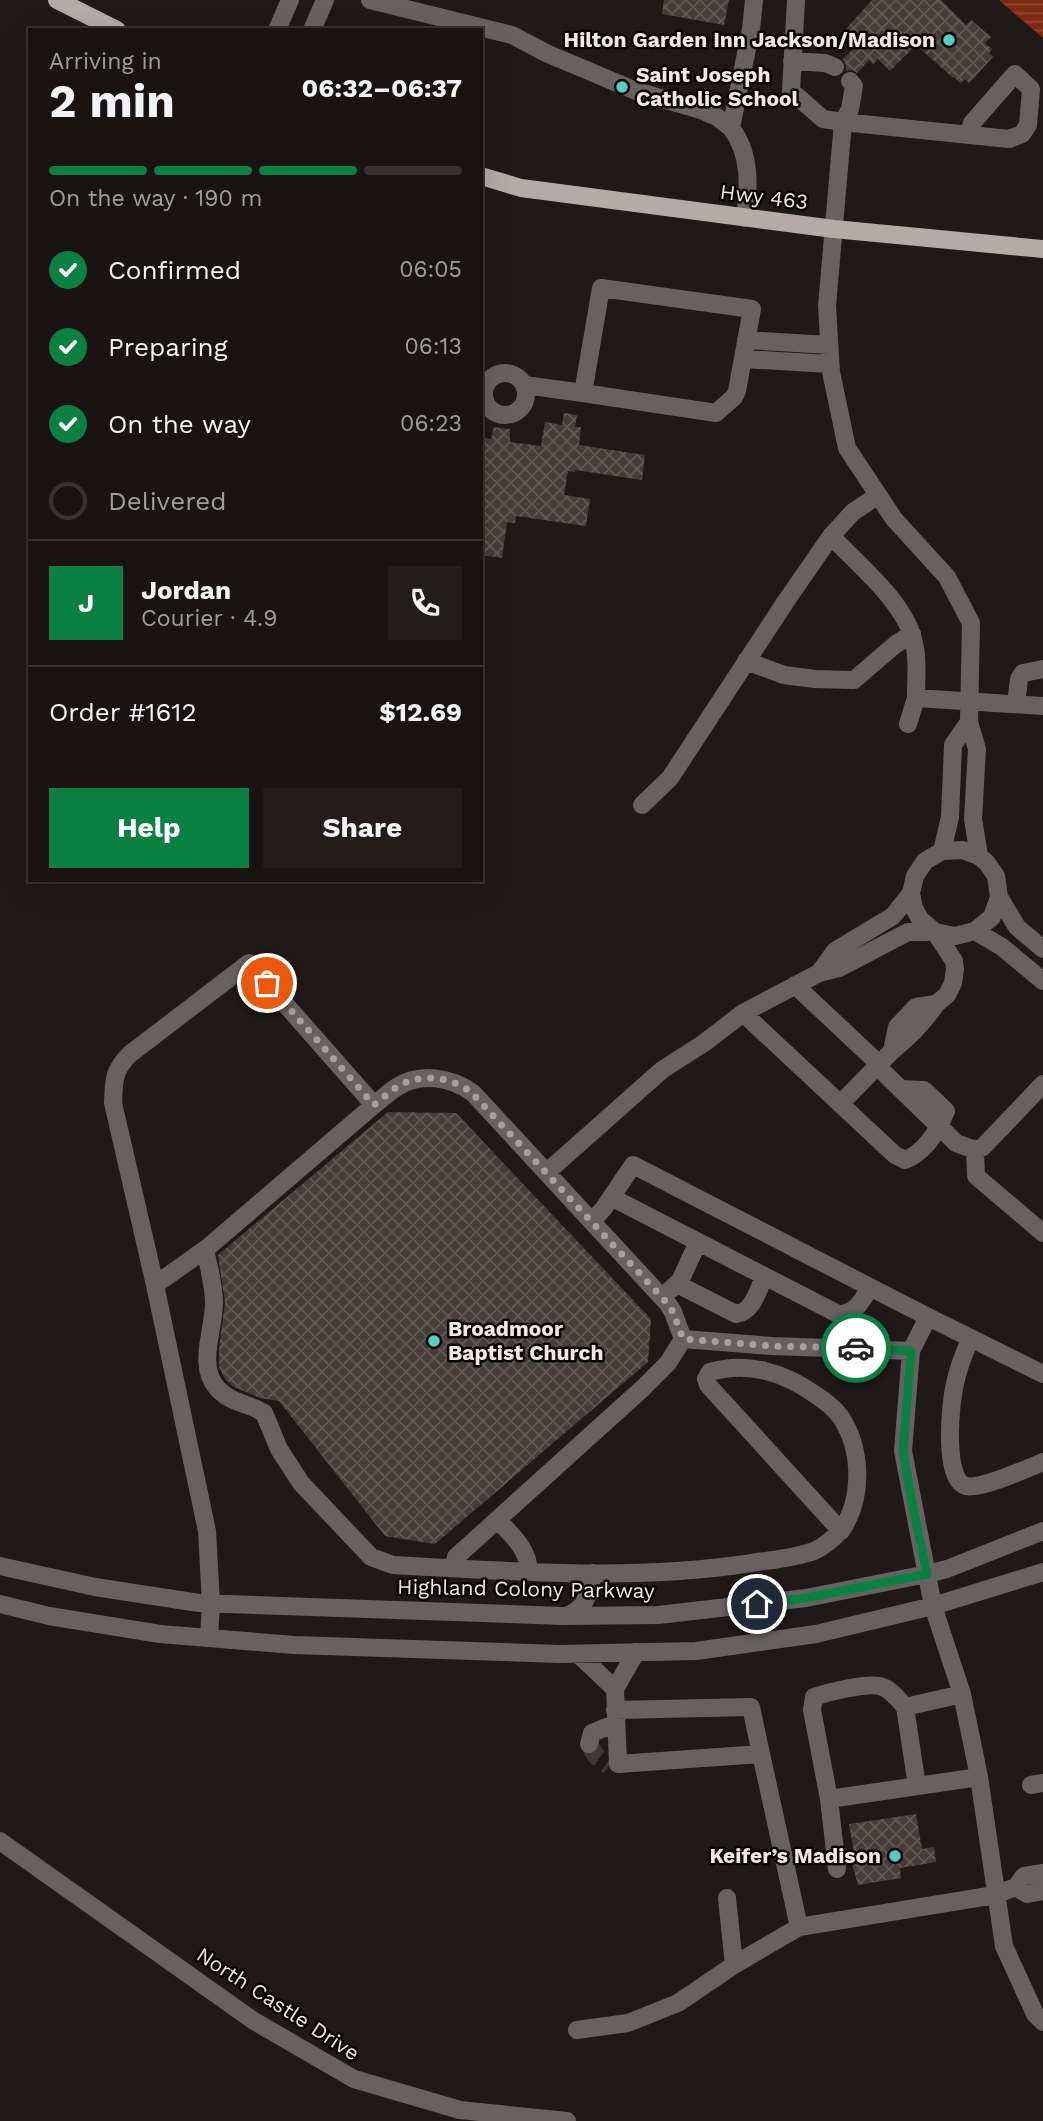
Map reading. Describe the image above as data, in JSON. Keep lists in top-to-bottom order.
{
  "streets": {
    "main road": ["Hwy 463"],
    "street": ["Highland Colony Parkway", "North Castle Drive"]
  },
  "places": [
    "Hilton Garden Inn Jackson/Madison",
    "Saint Joseph Catholic School",
    "Broadmoor Baptist Church",
    "Keifer’s Madison"
  ],
  "page": {
    "heading": ["2 min", "Arriving in", "06:32–06:37"],
    "panel": [
      "Jordan",
      "Courier · 4.9",
      "Order #1612",
      "$12.69"
    ],
    "bar": "On the way · 190 m",
    "list": [
      ["Confirmed", "06:05"],
      ["Preparing", "06:13"],
      ["On the way", "06:23"],
      "Delivered"
    ],
    "round": "J",
    "buttons": ["Help", "Share"]
  }
}
